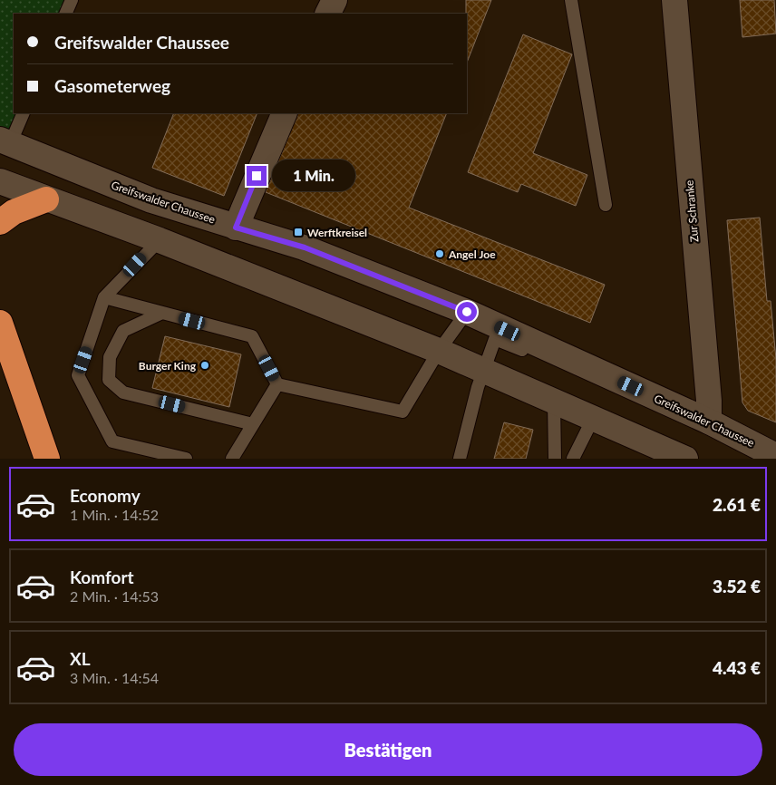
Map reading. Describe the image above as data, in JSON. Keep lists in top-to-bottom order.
{
  "streets": {
    "main road": ["Greifswalder Chaussee", "Zur Schranke"]
  },
  "crossings": [
    ["Greifswalder Chaussee", "Zur Schranke"]
  ],
  "places": {
    "transit": ["Werftkreisel"],
    "other": ["Angel Joe", "Burger King"]
  },
  "page": {
    "banner": ["Greifswalder Chaussee", "Gasometerweg"],
    "bubble": "1 Min.",
    "list": [
      {
        "name": "Economy",
        "note": "1 Min. · 14:52",
        "value": "2.61 €"
      },
      {
        "name": "Komfort",
        "note": "2 Min. · 14:53",
        "value": "3.52 €"
      },
      {
        "name": "XL",
        "note": "3 Min. · 14:54",
        "value": "4.43 €"
      }
    ],
    "buttons": "Bestätigen"
  }
}
